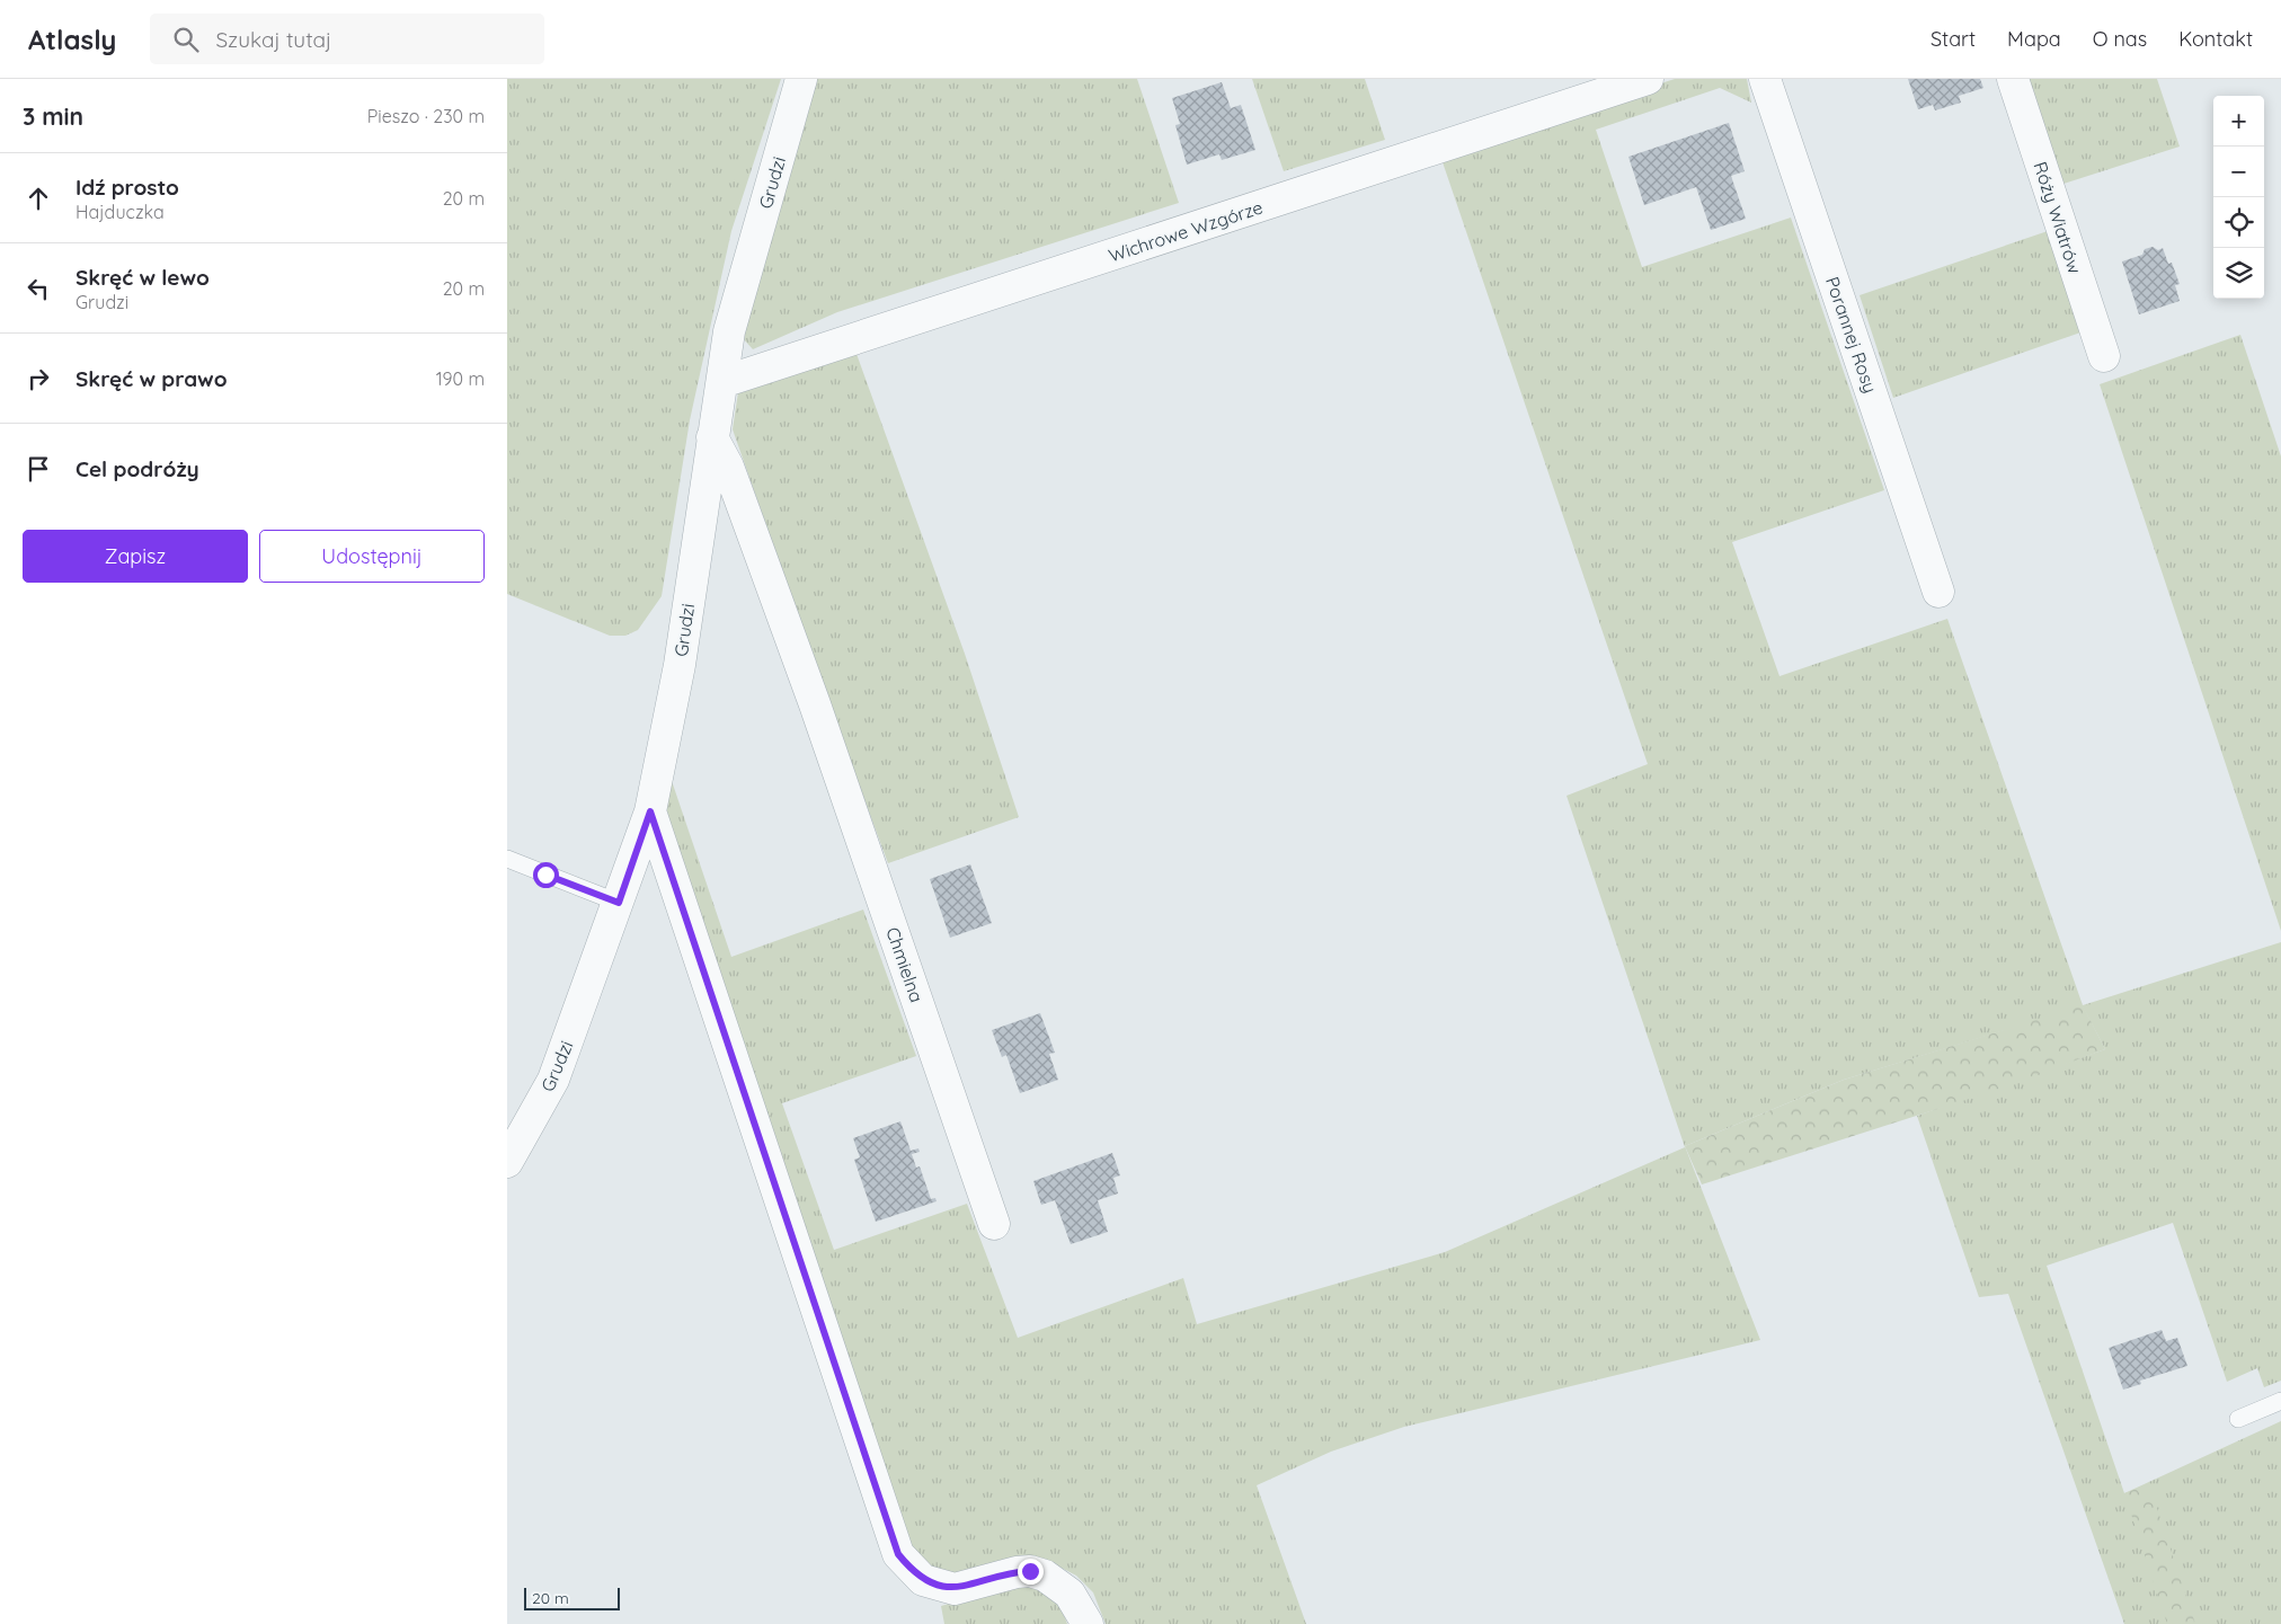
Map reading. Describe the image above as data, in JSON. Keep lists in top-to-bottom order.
{
  "streets": {
    "street": [
      "Grudzi",
      "Róży Wiatrów",
      "Wichrowe Wzgórze",
      "Porannej Rosy",
      "Chmielna"
    ]
  },
  "crossings": [
    ["Grudzi", "Wichrowe Wzgórze"],
    ["Grudzi", "Chmielna"]
  ],
  "scale_bar": "20 m",
  "page": {
    "header": "Atlasly",
    "search": "Szukaj tutaj",
    "nav": [
      "Start",
      "Mapa",
      "O nas",
      "Kontakt"
    ],
    "heading": ["3 min", "Pieszo · 230 m"],
    "map_buttons": ["+", "−"],
    "list": [
      ["Idź prosto", "Hajduczka", "20 m"],
      ["Skręć w lewo", "Grudzi", "20 m"],
      ["Skręć w prawo", "190 m"],
      "Cel podróży"
    ],
    "buttons": ["Zapisz", "Udostępnij"],
    "scale": "20 m"
  }
}
